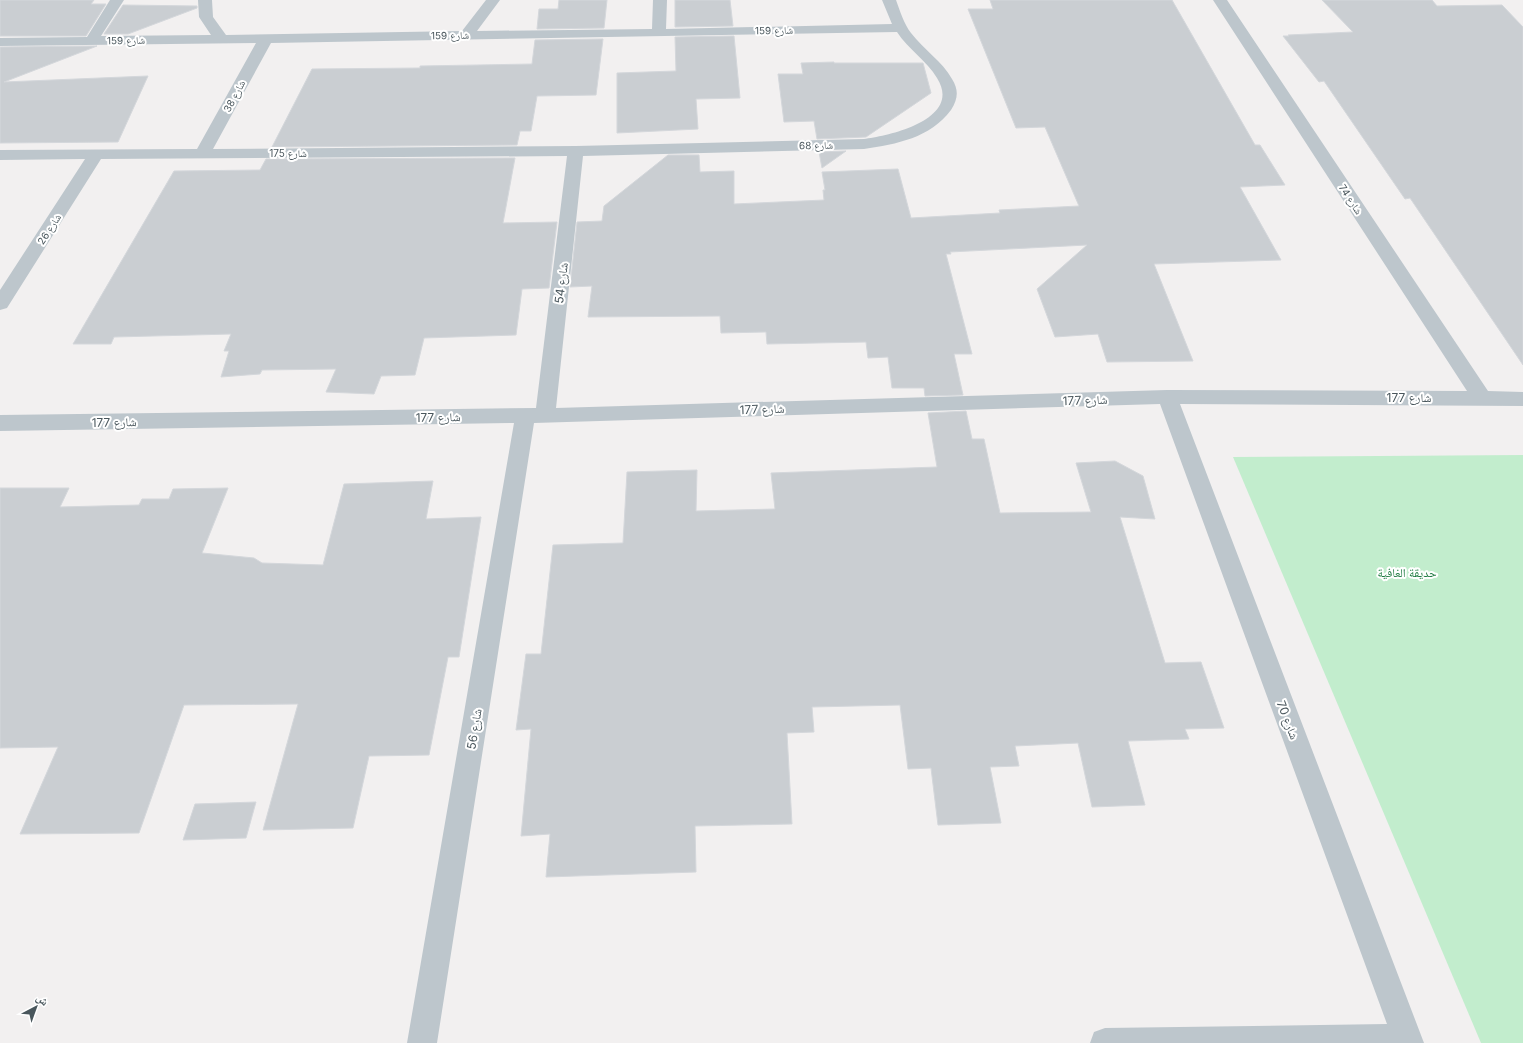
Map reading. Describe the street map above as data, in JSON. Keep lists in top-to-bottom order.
{
  "streets": {
    "street": [
      "شارع 159",
      "شارع 38",
      "شارع 68",
      "شارع 175",
      "شارع 74",
      "شارع 26",
      "شارع 54",
      "شارع 177",
      "شارع 70",
      "شارع 56"
    ]
  },
  "crossings": [
    ["شارع 159", "شارع 38"],
    ["شارع 159", "شارع 68"],
    ["شارع 38", "شارع 175"],
    ["شارع 68", "شارع 175"],
    ["شارع 68", "شارع 54"],
    ["شارع 175", "شارع 26"],
    ["شارع 175", "شارع 54"],
    ["شارع 74", "شارع 177"],
    ["شارع 54", "شارع 177"],
    ["شارع 54", "شارع 56"],
    ["شارع 177", "شارع 70"],
    ["شارع 177", "شارع 56"]
  ],
  "parks": ["حديقة الغافية"],
  "north": "top right"
}
